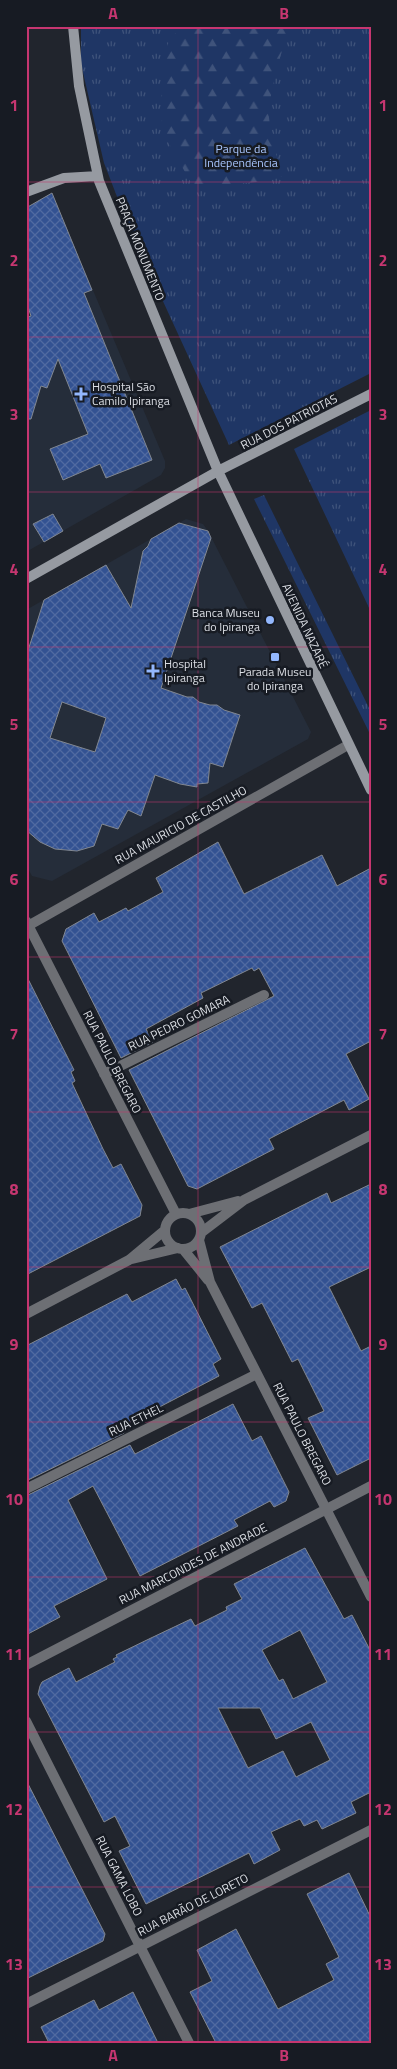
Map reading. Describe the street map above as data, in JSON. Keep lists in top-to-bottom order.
{
  "streets": {
    "main road": ["PRAÇA MONUMENTO", "RUA DOS PATRIOTAS", "AVENIDA NAZARÉ"],
    "street": [
      "RUA MAURICIO DE CASTILHO",
      "RUA PEDRO GOMARA",
      "RUA PAULO BREGARO",
      "RUA ETHEL",
      "RUA MARCONDES DE ANDRADE",
      "RUA GAMA LOBO",
      "RUA BARÃO DE LORETO"
    ]
  },
  "crossings": [
    ["PRAÇA MONUMENTO", "RUA DOS PATRIOTAS"],
    ["PRAÇA MONUMENTO", "AVENIDA NAZARÉ"],
    ["RUA DOS PATRIOTAS", "AVENIDA NAZARÉ"],
    ["AVENIDA NAZARÉ", "RUA MAURICIO DE CASTILHO"],
    ["RUA MAURICIO DE CASTILHO", "RUA PAULO BREGARO"],
    ["RUA PEDRO GOMARA", "RUA PAULO BREGARO"],
    ["RUA PAULO BREGARO", "RUA ETHEL"],
    ["RUA PAULO BREGARO", "RUA MARCONDES DE ANDRADE"],
    ["RUA GAMA LOBO", "RUA BARÃO DE LORETO"]
  ],
  "parks": ["Parque da Independência"],
  "places": {
    "health": ["Hospital São Camilo Ipiranga", "Hospital Ipiranga"],
    "other": ["Banca Museu do Ipiranga"],
    "transit": ["Parada Museu do Ipiranga"]
  },
  "grid": {
    "columns": ["A", "B"],
    "rows": [
      "1",
      "2",
      "3",
      "4",
      "5",
      "6",
      "7",
      "8",
      "9",
      "10",
      "11",
      "12",
      "13"
    ]
  }
}
